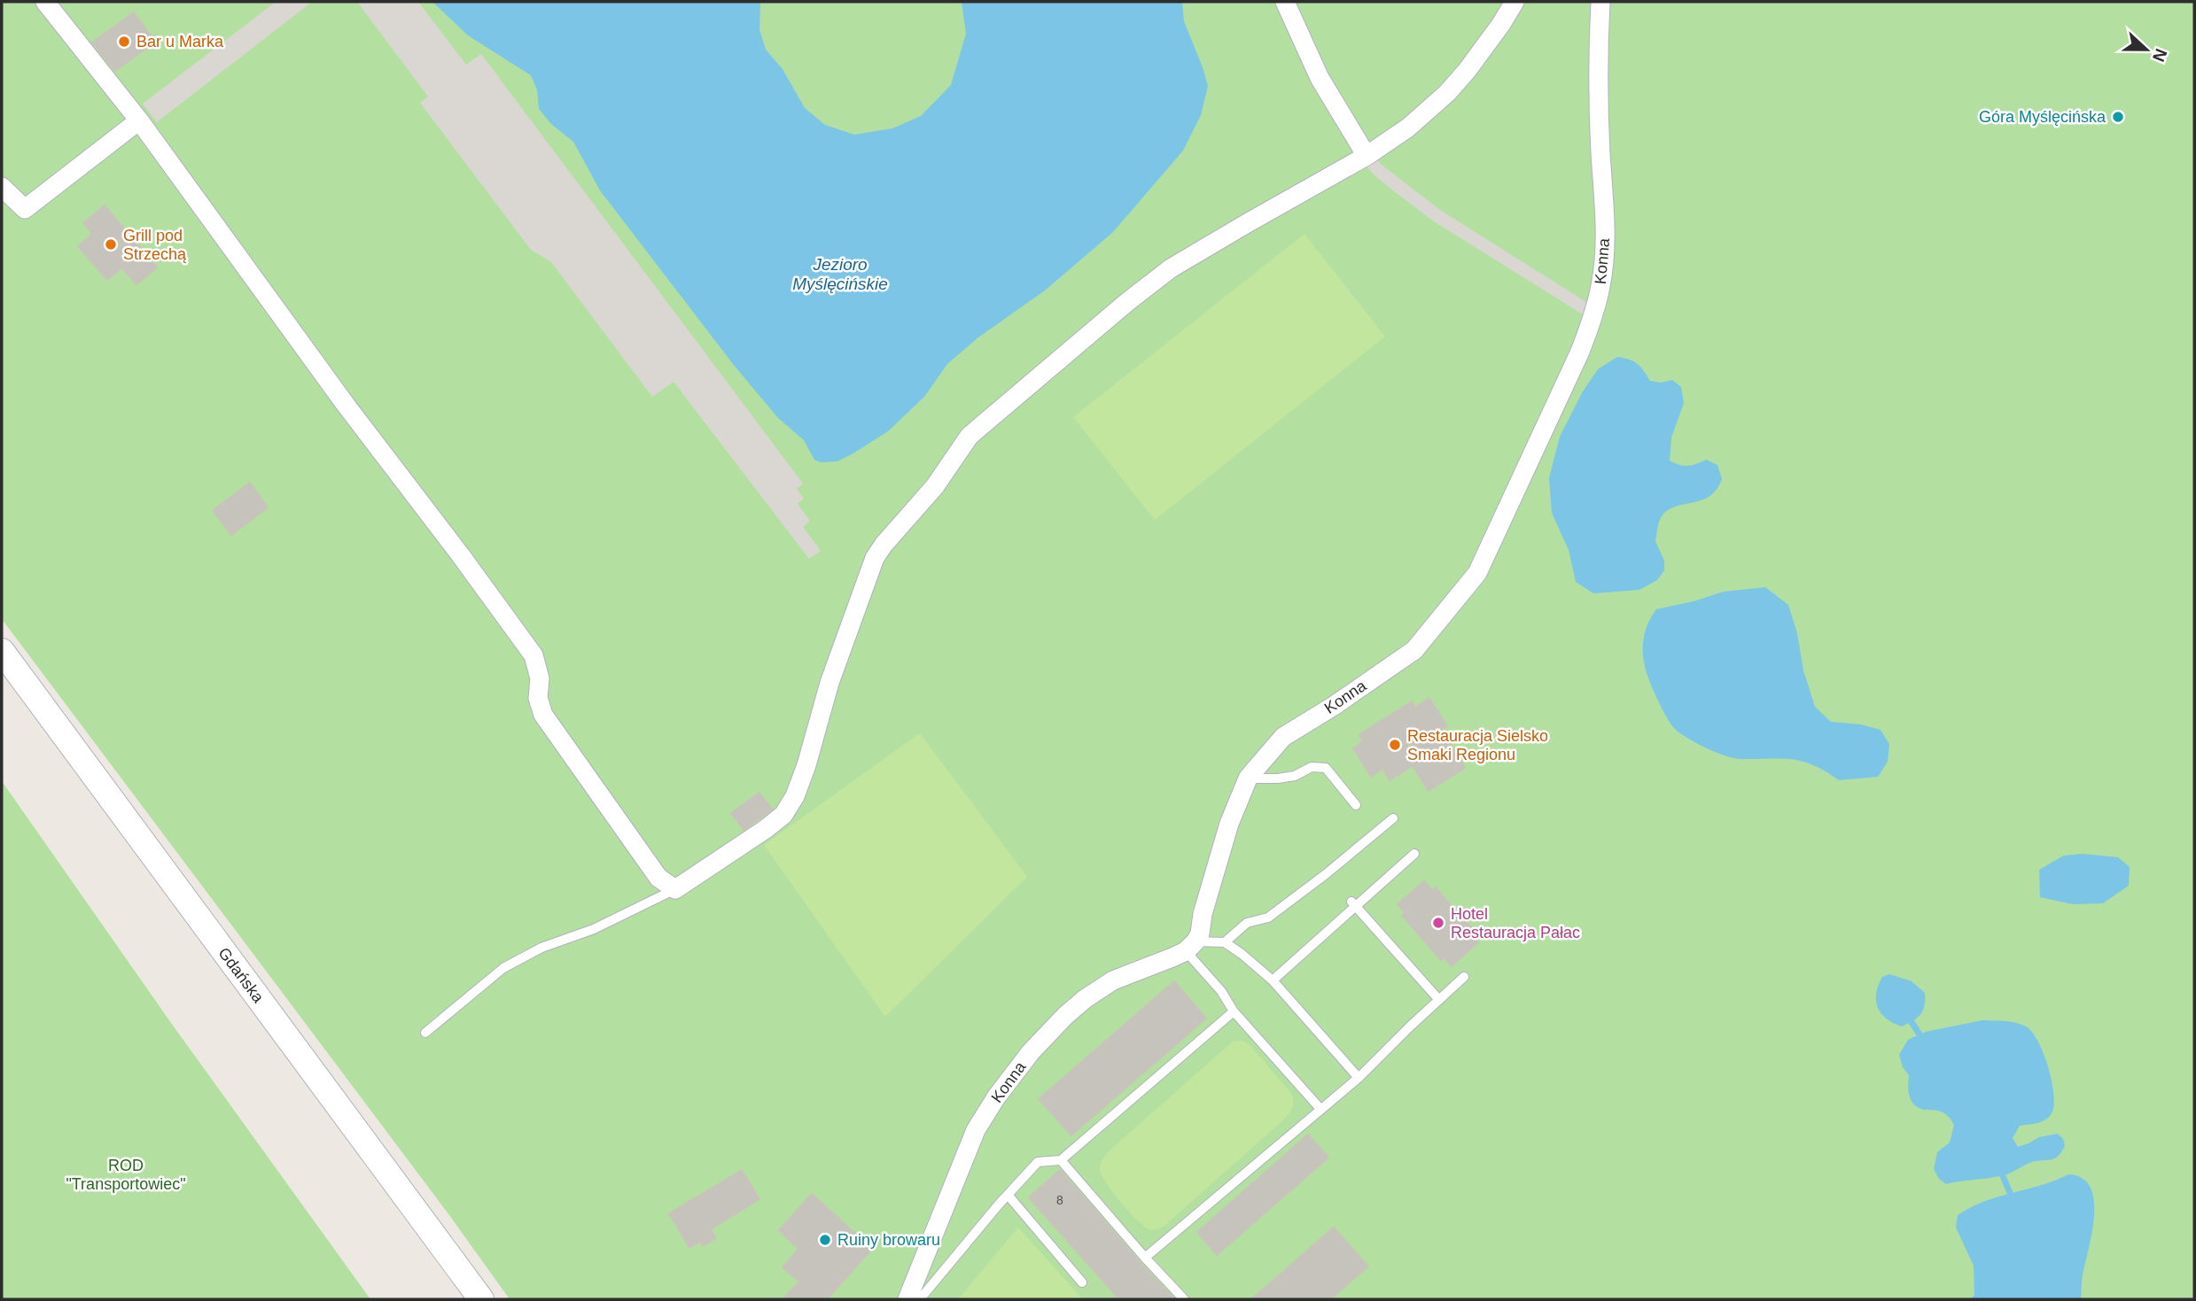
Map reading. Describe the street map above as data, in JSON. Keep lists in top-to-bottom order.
{
  "streets": {
    "main road": ["Gdańska"],
    "street": ["Konna"]
  },
  "water": ["Jezioro Myślęcińskie"],
  "parks": ["ROD \"Transportowiec\""],
  "places": [
    "Bar u Marka",
    "Góra Myślęcińska",
    "Grill pod Strzechą",
    "Restauracja Sielsko Smaki Regionu",
    "Hotel Restauracja Pałac",
    "Ruiny browaru"
  ],
  "house_numbers": ["8"],
  "north": "right"
}
